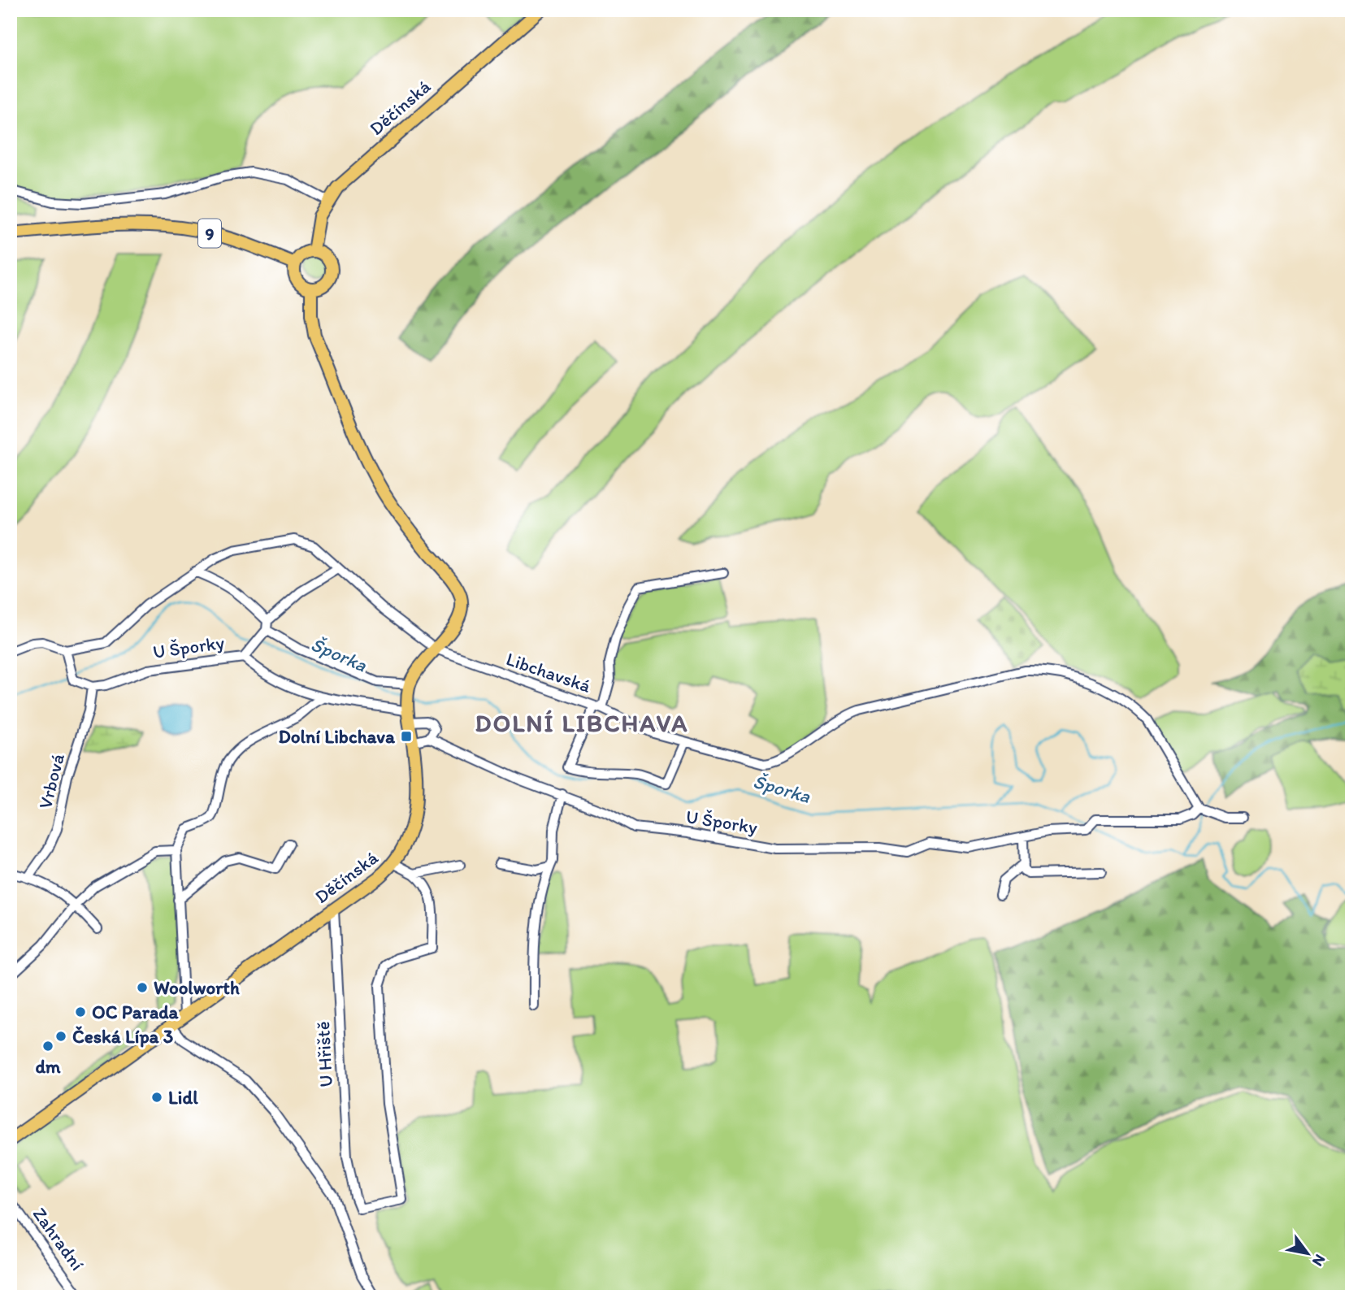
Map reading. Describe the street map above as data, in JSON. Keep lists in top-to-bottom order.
{
  "streets": {
    "main road": ["Děčínská", "9"],
    "street": [
      "U Šporky",
      "Libchavská",
      "Vrbová",
      "U Hřiště",
      "Zahradní"
    ]
  },
  "crossings": [
    ["Děčínská", "9"],
    ["Děčínská", "U Šporky"],
    ["Děčínská", "U Hřiště"],
    ["U Šporky", "Libchavská"],
    ["U Šporky", "Vrbová"]
  ],
  "districts": ["DOLNÍ LIBCHAVA"],
  "water": ["Šporka"],
  "places": {
    "transit": ["Dolní Libchava"],
    "other": [
      "Woolworth",
      "OC Parada",
      "Česká Lípa 3",
      "dm",
      "Lidl"
    ]
  },
  "north": "bottom right"
}
